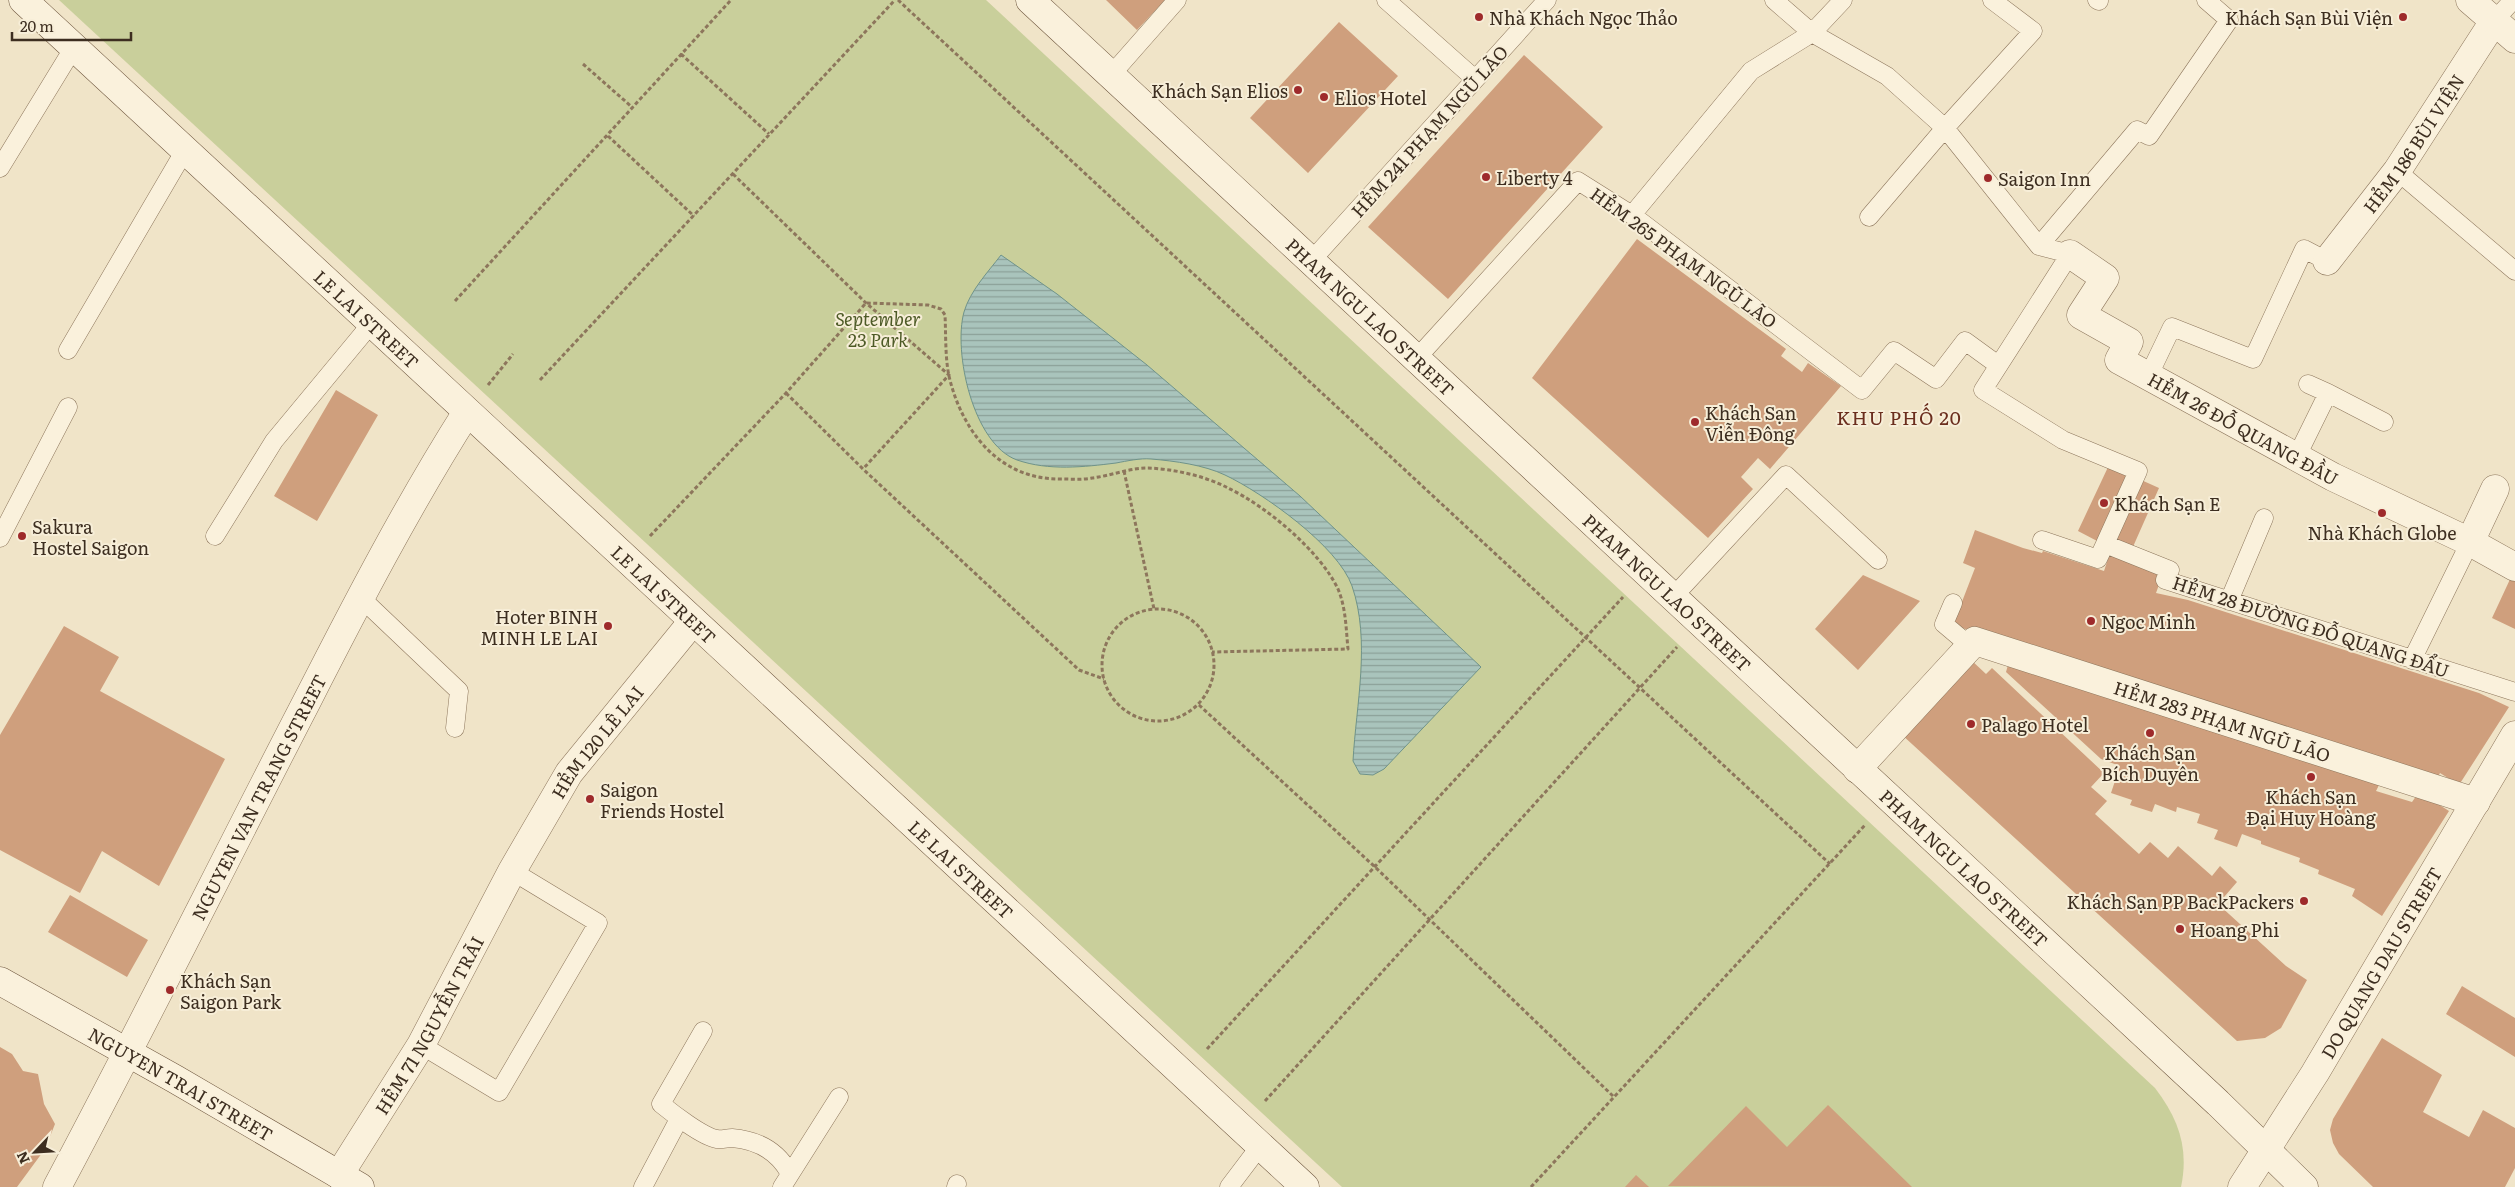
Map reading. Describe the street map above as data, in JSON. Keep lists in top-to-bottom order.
{
  "streets": {
    "main road": [
      "HẺM 186 BÙI VIỆN",
      "PHAM NGU LAO STREET",
      "LE LAI STREET",
      "HẺM 26 ÐỖ QUANG ÐẦU",
      "HẺM 283 PHẠM NGŨ LÃO",
      "HẺM 120 LÊ LAI",
      "NGUYEN VAN TRANG STREET",
      "DO QUANG DAU STREET",
      "HẺM 71 NGUYỄN TRÃI",
      "NGUYEN TRAI STREET"
    ],
    "lane": ["HẺM 241 PHẠM NGŨ LÃO", "HẺM 265 PHẠM NGŨ LÃO", "HẺM 28 ĐƯỜNG ĐỖ QUANG ĐẨU"]
  },
  "crossings": [
    ["HẺM 241 PHẠM NGŨ LÃO", "PHAM NGU LAO STREET"],
    ["HẺM 265 PHẠM NGŨ LÃO", "PHAM NGU LAO STREET"],
    ["PHAM NGU LAO STREET", "DO QUANG DAU STREET"],
    ["LE LAI STREET", "HẺM 120 LÊ LAI"],
    ["LE LAI STREET", "NGUYEN VAN TRANG STREET"],
    ["HẺM 283 PHẠM NGŨ LÃO", "DO QUANG DAU STREET"],
    ["HẺM 120 LÊ LAI", "HẺM 71 NGUYỄN TRÃI"],
    ["NGUYEN VAN TRANG STREET", "NGUYEN TRAI STREET"],
    ["HẺM 71 NGUYỄN TRÃI", "NGUYEN TRAI STREET"]
  ],
  "districts": ["KHU PHỐ 20"],
  "parks": ["September 23 Park"],
  "places": [
    "Nhà Khách Ngọc Thảo",
    "Khách Sạn Bùi Viện",
    "Khách Sạn Elios",
    "Elios Hotel",
    "Liberty 4",
    "Saigon Inn",
    "Khách Sạn Viễn Đông",
    "Khách Sạn E",
    "Nhà Khách Globe",
    "Sakura Hostel Saigon",
    "Ngoc Minh",
    "Hoter BINH MINH LE LAI",
    "Palago Hotel",
    "Khách Sạn Bích Duyên",
    "Khách Sạn Đại Huy Hoàng",
    "Saigon Friends Hostel",
    "Khách Sạn PP BackPackers",
    "Hoang Phi",
    "Khách Sạn Saigon Park"
  ],
  "scale_bar": "20 m",
  "north": "bottom left"
}
